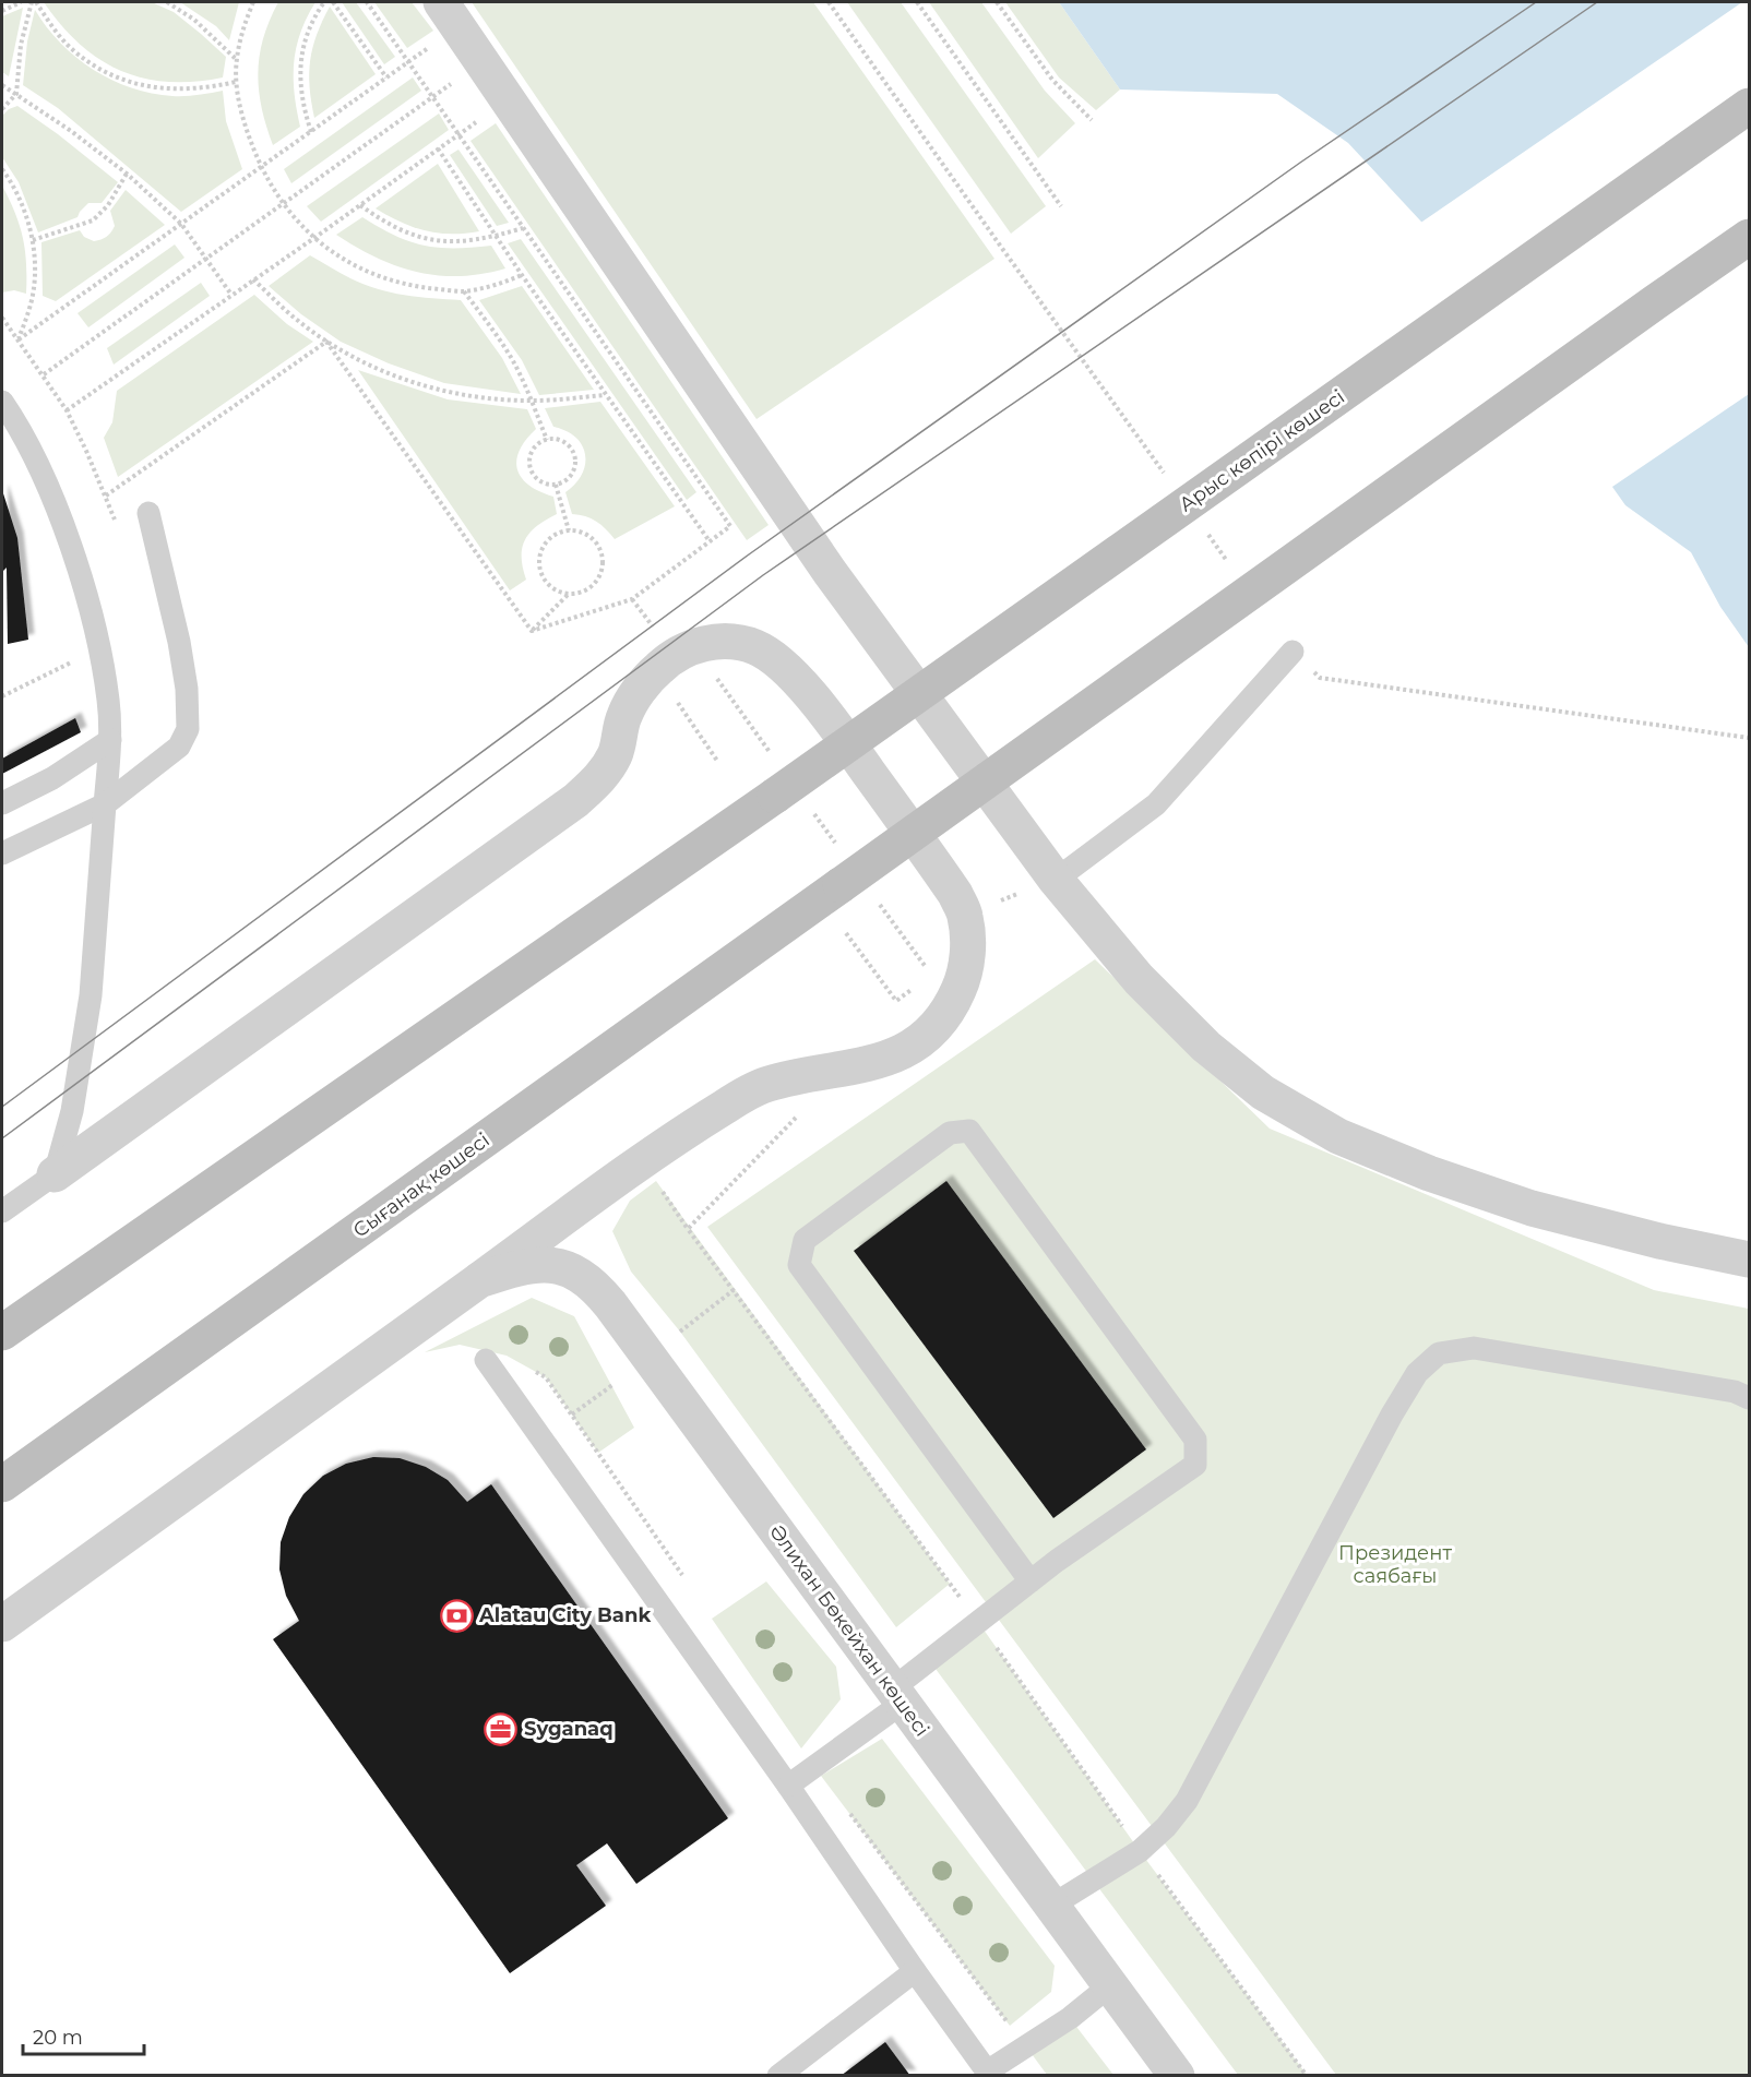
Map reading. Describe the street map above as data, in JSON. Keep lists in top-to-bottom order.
{
  "streets": {
    "main road": ["Арыс көпірі көшесі", "Сығанақ көшесі"],
    "street": ["Әлихан Бөкейхан көшесі"]
  },
  "parks": ["Президент саябағы"],
  "places": {
    "bank": ["Alatau City Bank"],
    "office": ["Syganaq"]
  },
  "scale_bar": "20 m"
}
